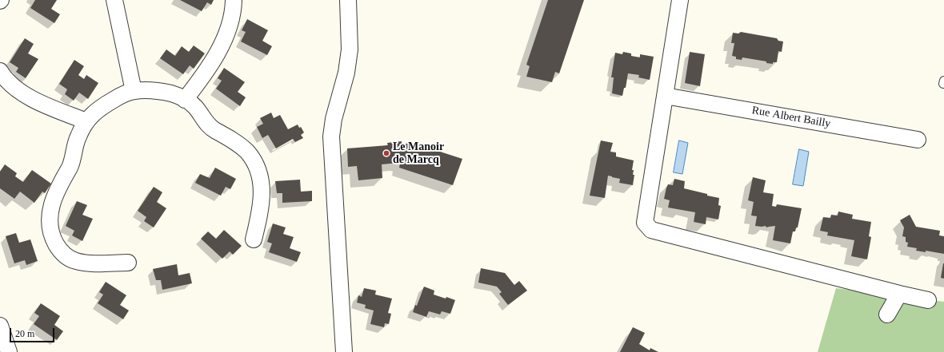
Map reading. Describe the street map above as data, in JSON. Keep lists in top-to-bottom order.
{
  "streets": {
    "street": ["Rue Albert Bailly"]
  },
  "places": ["Le Manoir de Marcq"],
  "scale_bar": "20 m"
}
